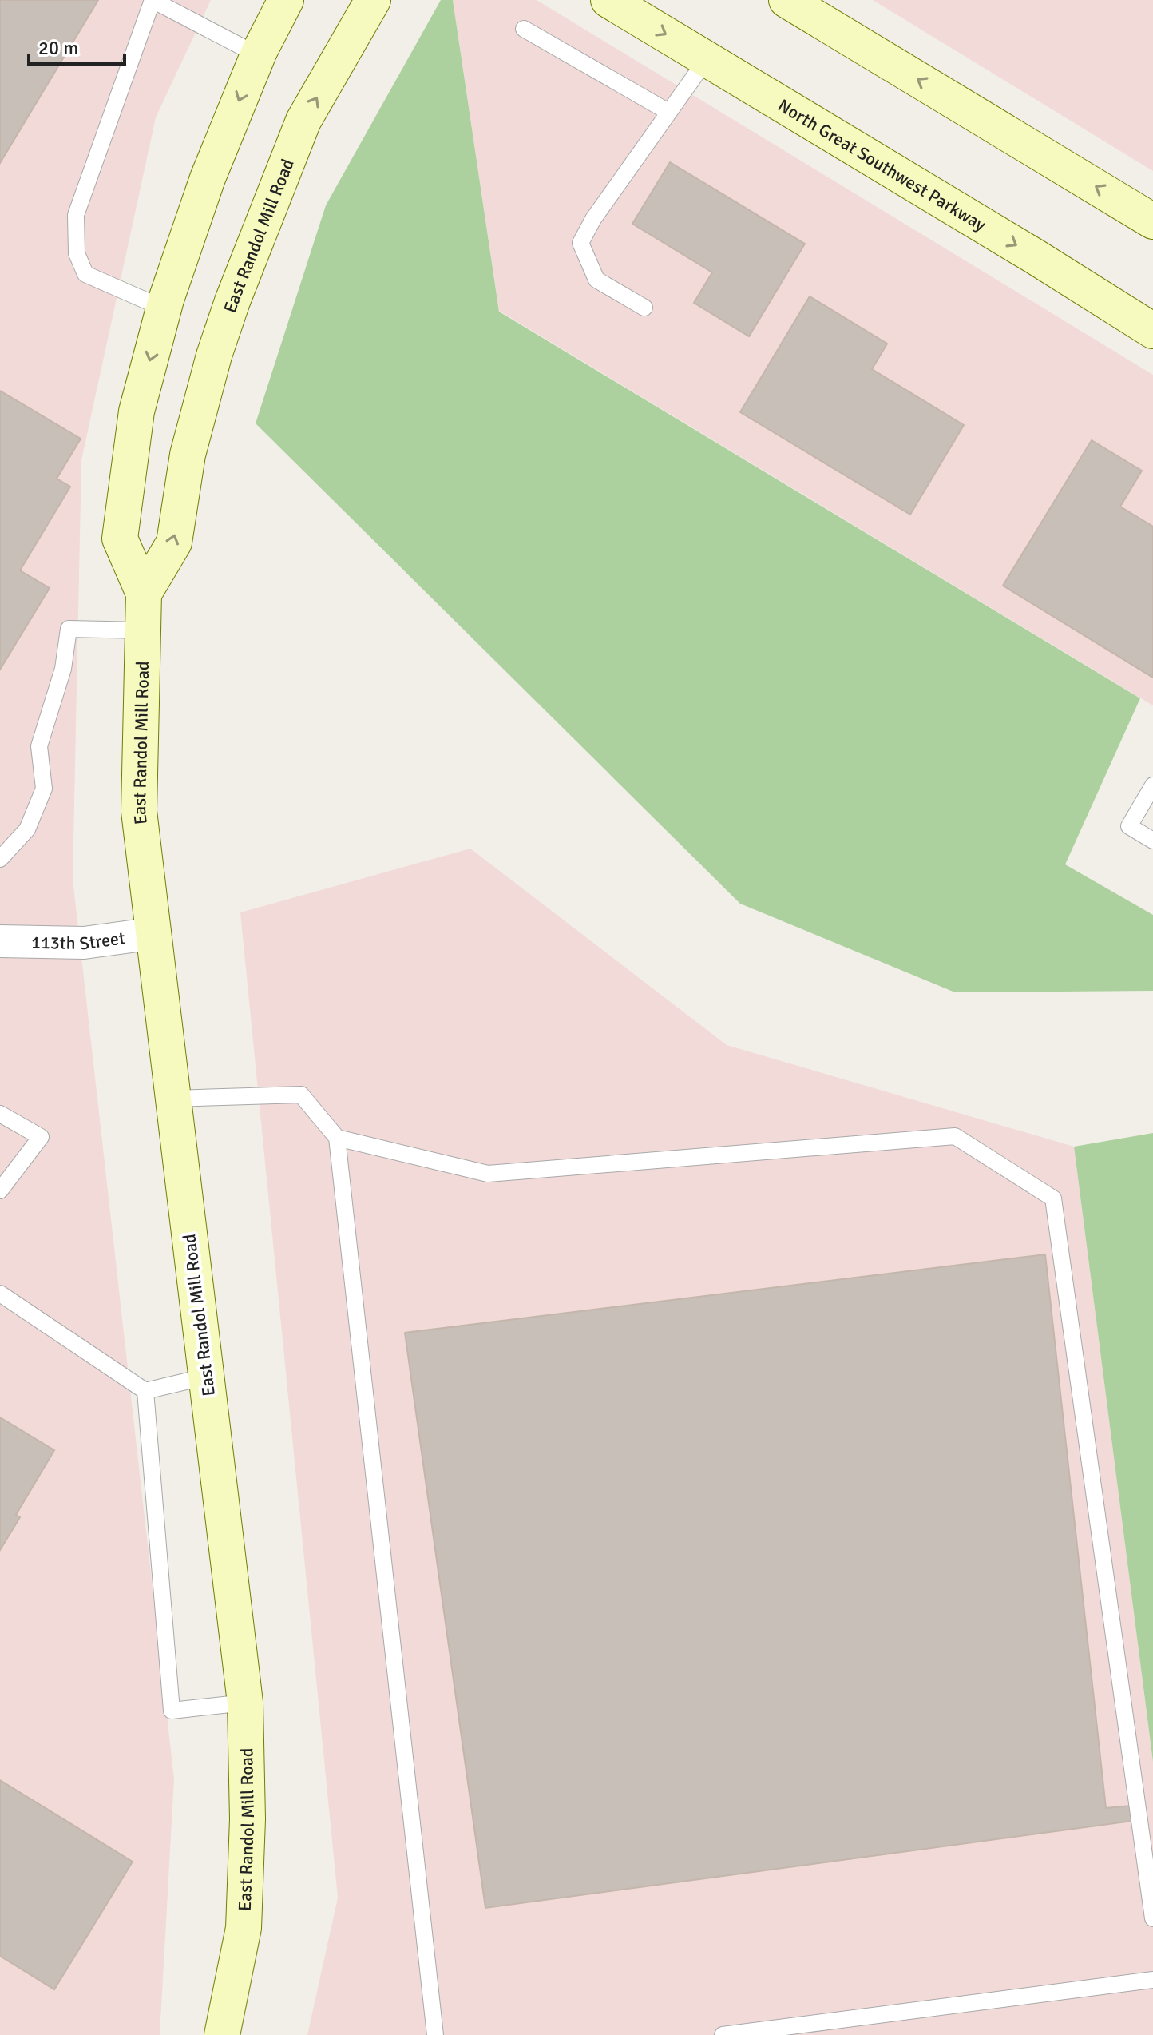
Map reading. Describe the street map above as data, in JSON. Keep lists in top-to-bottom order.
{
  "streets": {
    "street": ["North Great Southwest Parkway", "East Randol Mill Road", "113th Street"]
  },
  "crossings": [
    ["East Randol Mill Road", "113th Street"]
  ],
  "scale_bar": "20 m"
}
